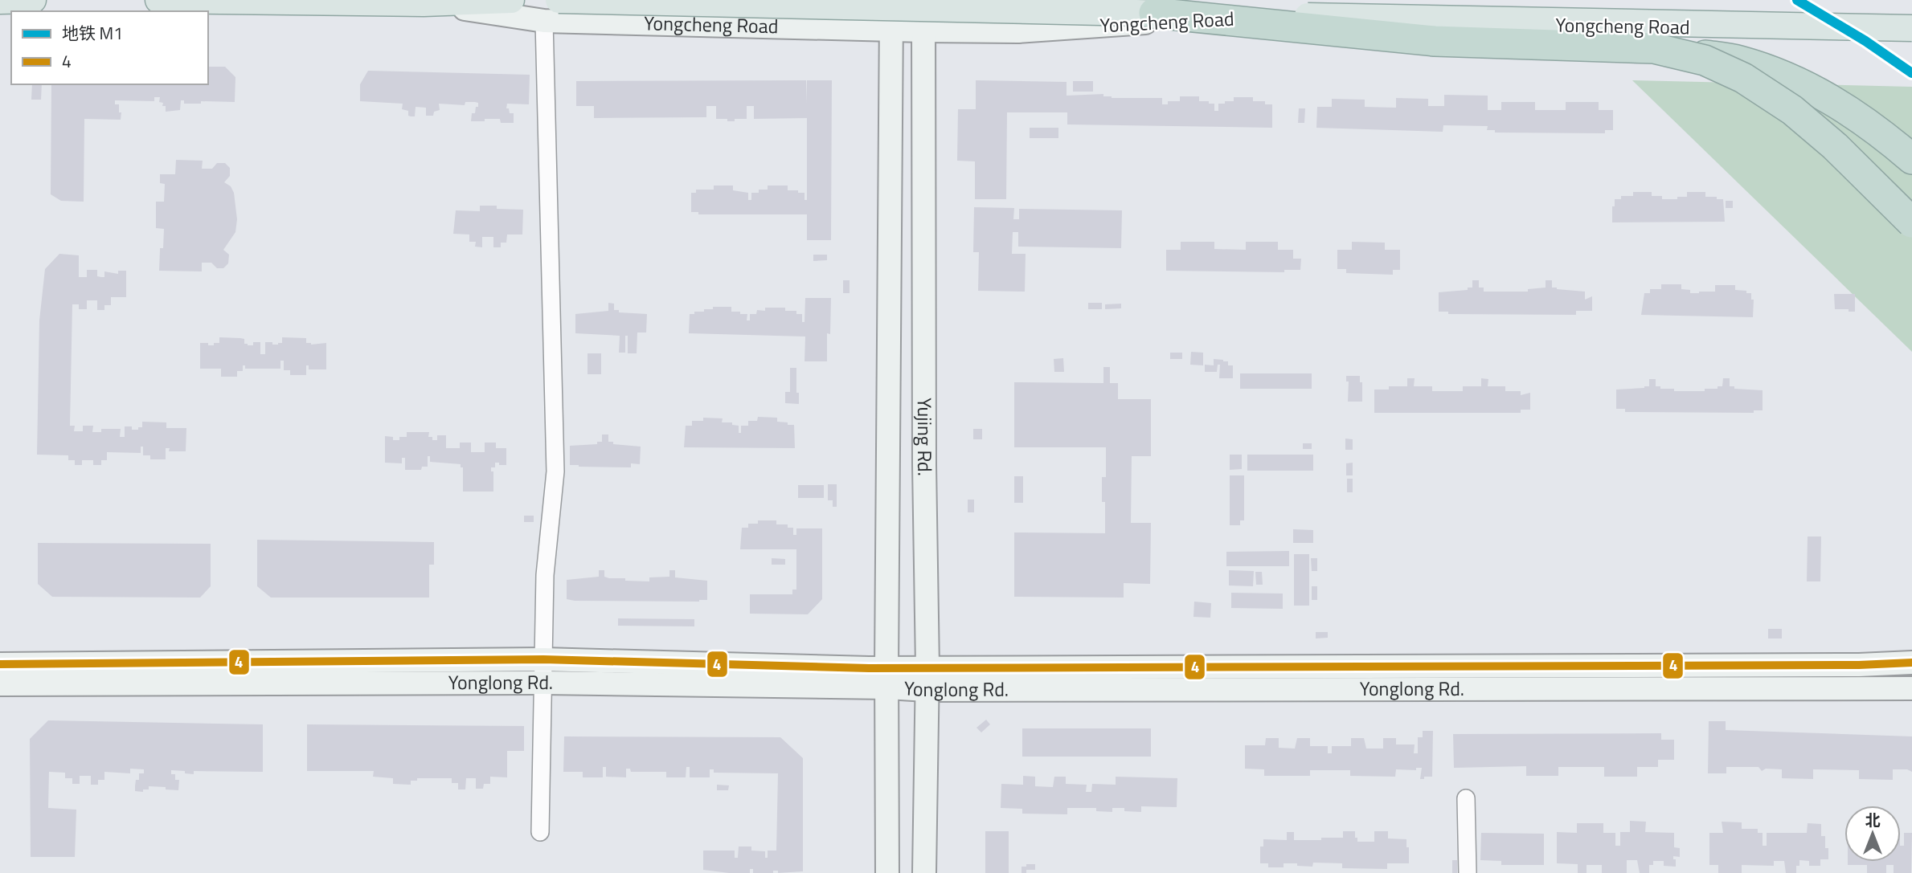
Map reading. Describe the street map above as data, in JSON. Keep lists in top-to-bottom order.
{
  "streets": {
    "main road": ["Yongcheng Road"],
    "street": ["Yujing Rd.", "Yonglong Rd."]
  },
  "crossings": [
    ["Yongcheng Road", "Yujing Rd."],
    ["Yujing Rd.", "Yonglong Rd."]
  ],
  "lines": ["metro line M1", "transit line 4"],
  "legend": ["地铁 M1", "4"],
  "north": "top"
}
